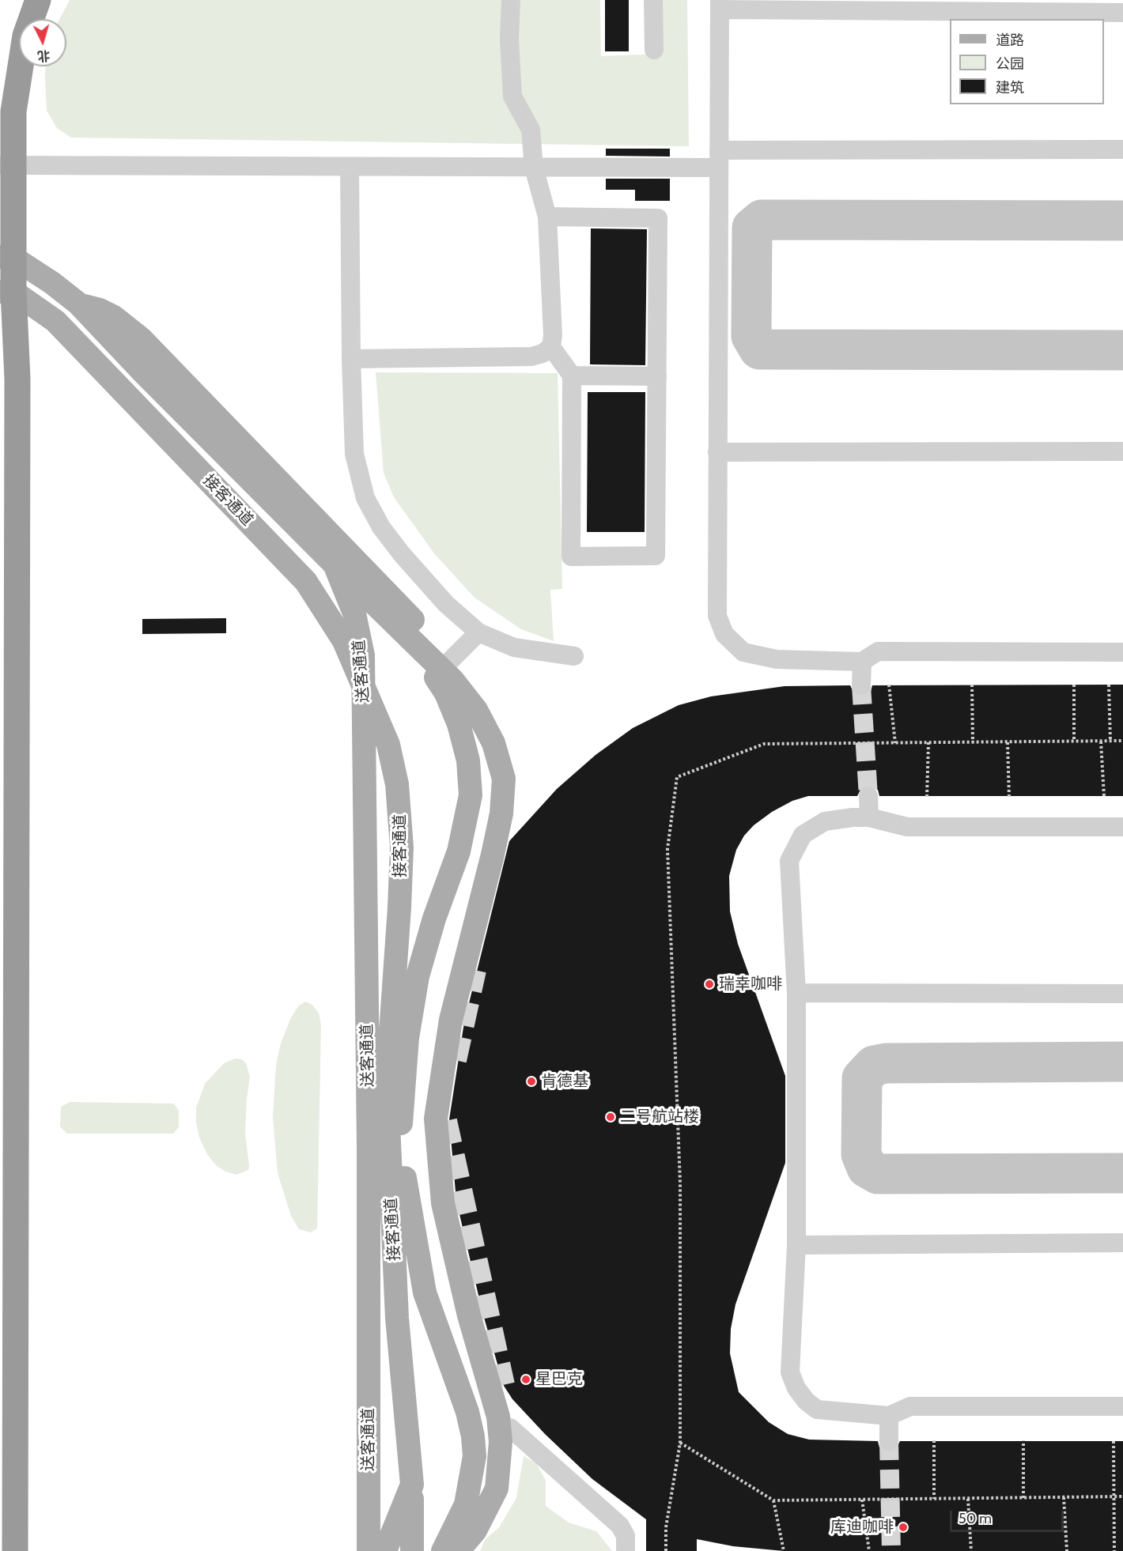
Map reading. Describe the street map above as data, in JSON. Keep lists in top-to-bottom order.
{
  "streets": {
    "main road": ["接客通道", "送客通道"]
  },
  "places": [
    "瑞幸咖啡",
    "肯德基",
    "二号航站楼",
    "星巴克",
    "库迪咖啡"
  ],
  "legend": ["道路", "公园", "建筑"],
  "scale_bar": "50 m",
  "north": "bottom"
}
